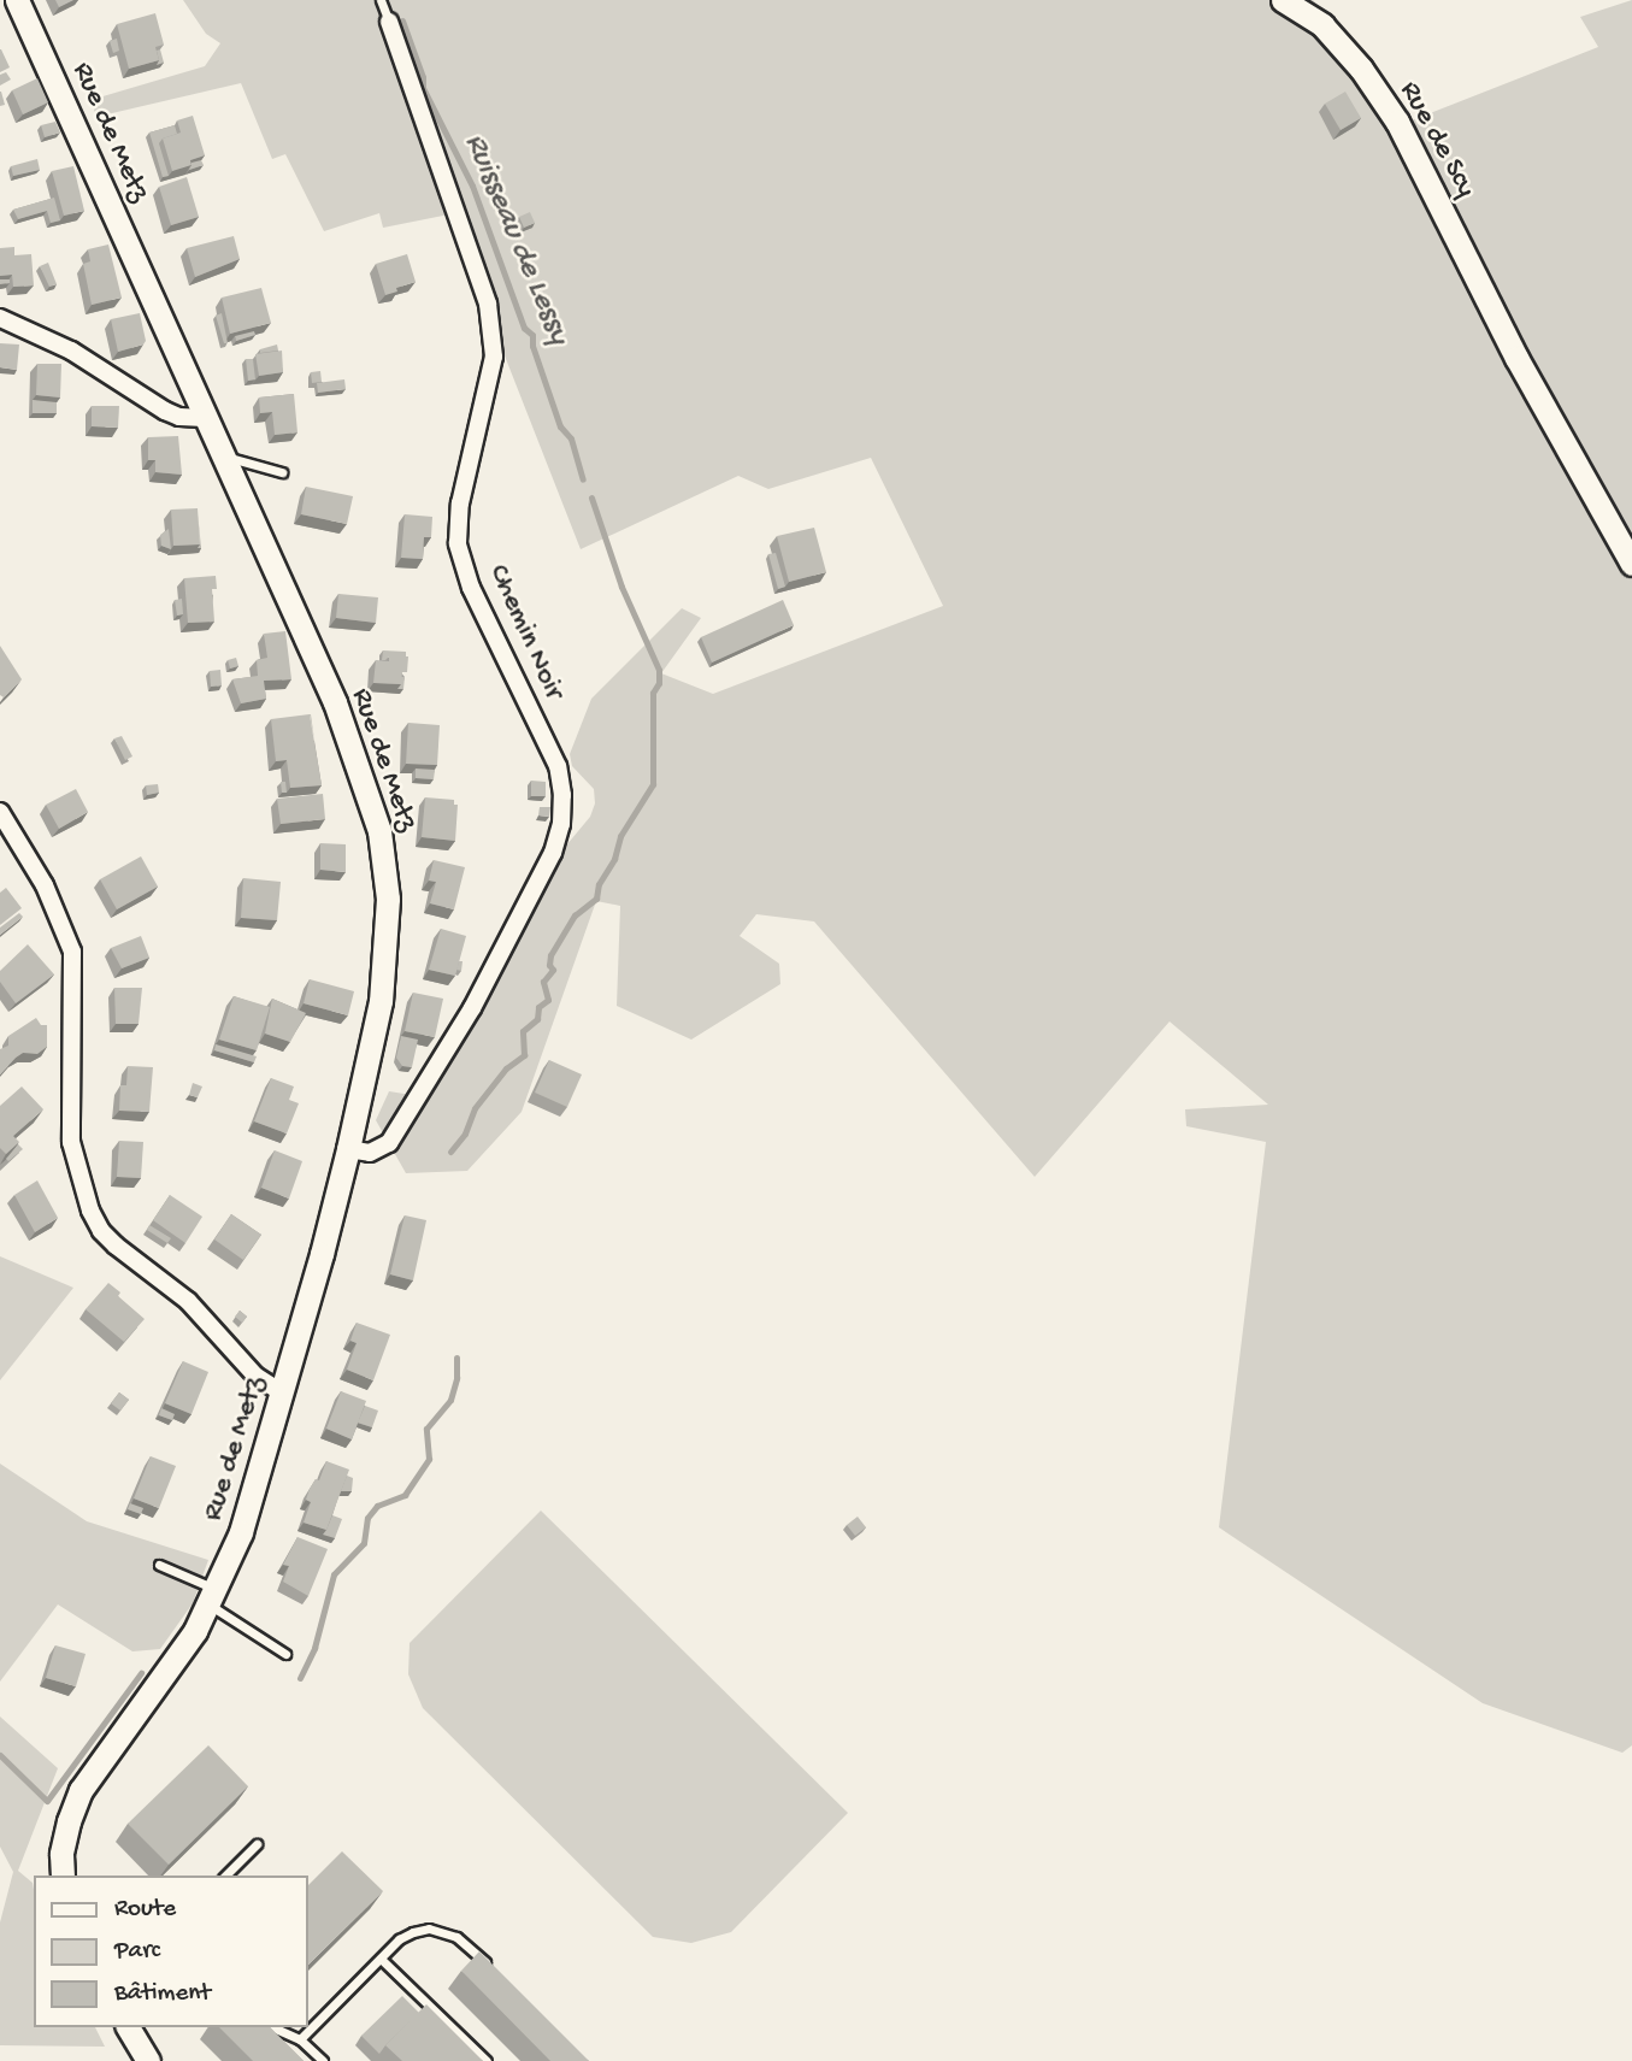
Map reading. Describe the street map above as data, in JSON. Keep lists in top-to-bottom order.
{
  "streets": {
    "main road": ["Rue de Metz", "Rue de Scy"],
    "street": ["Chemin Noir"]
  },
  "crossings": [
    ["Rue de Metz", "Chemin Noir"]
  ],
  "water": ["Ruisseau de Lessy"],
  "legend": ["Route", "Parc", "Bâtiment"]
}
